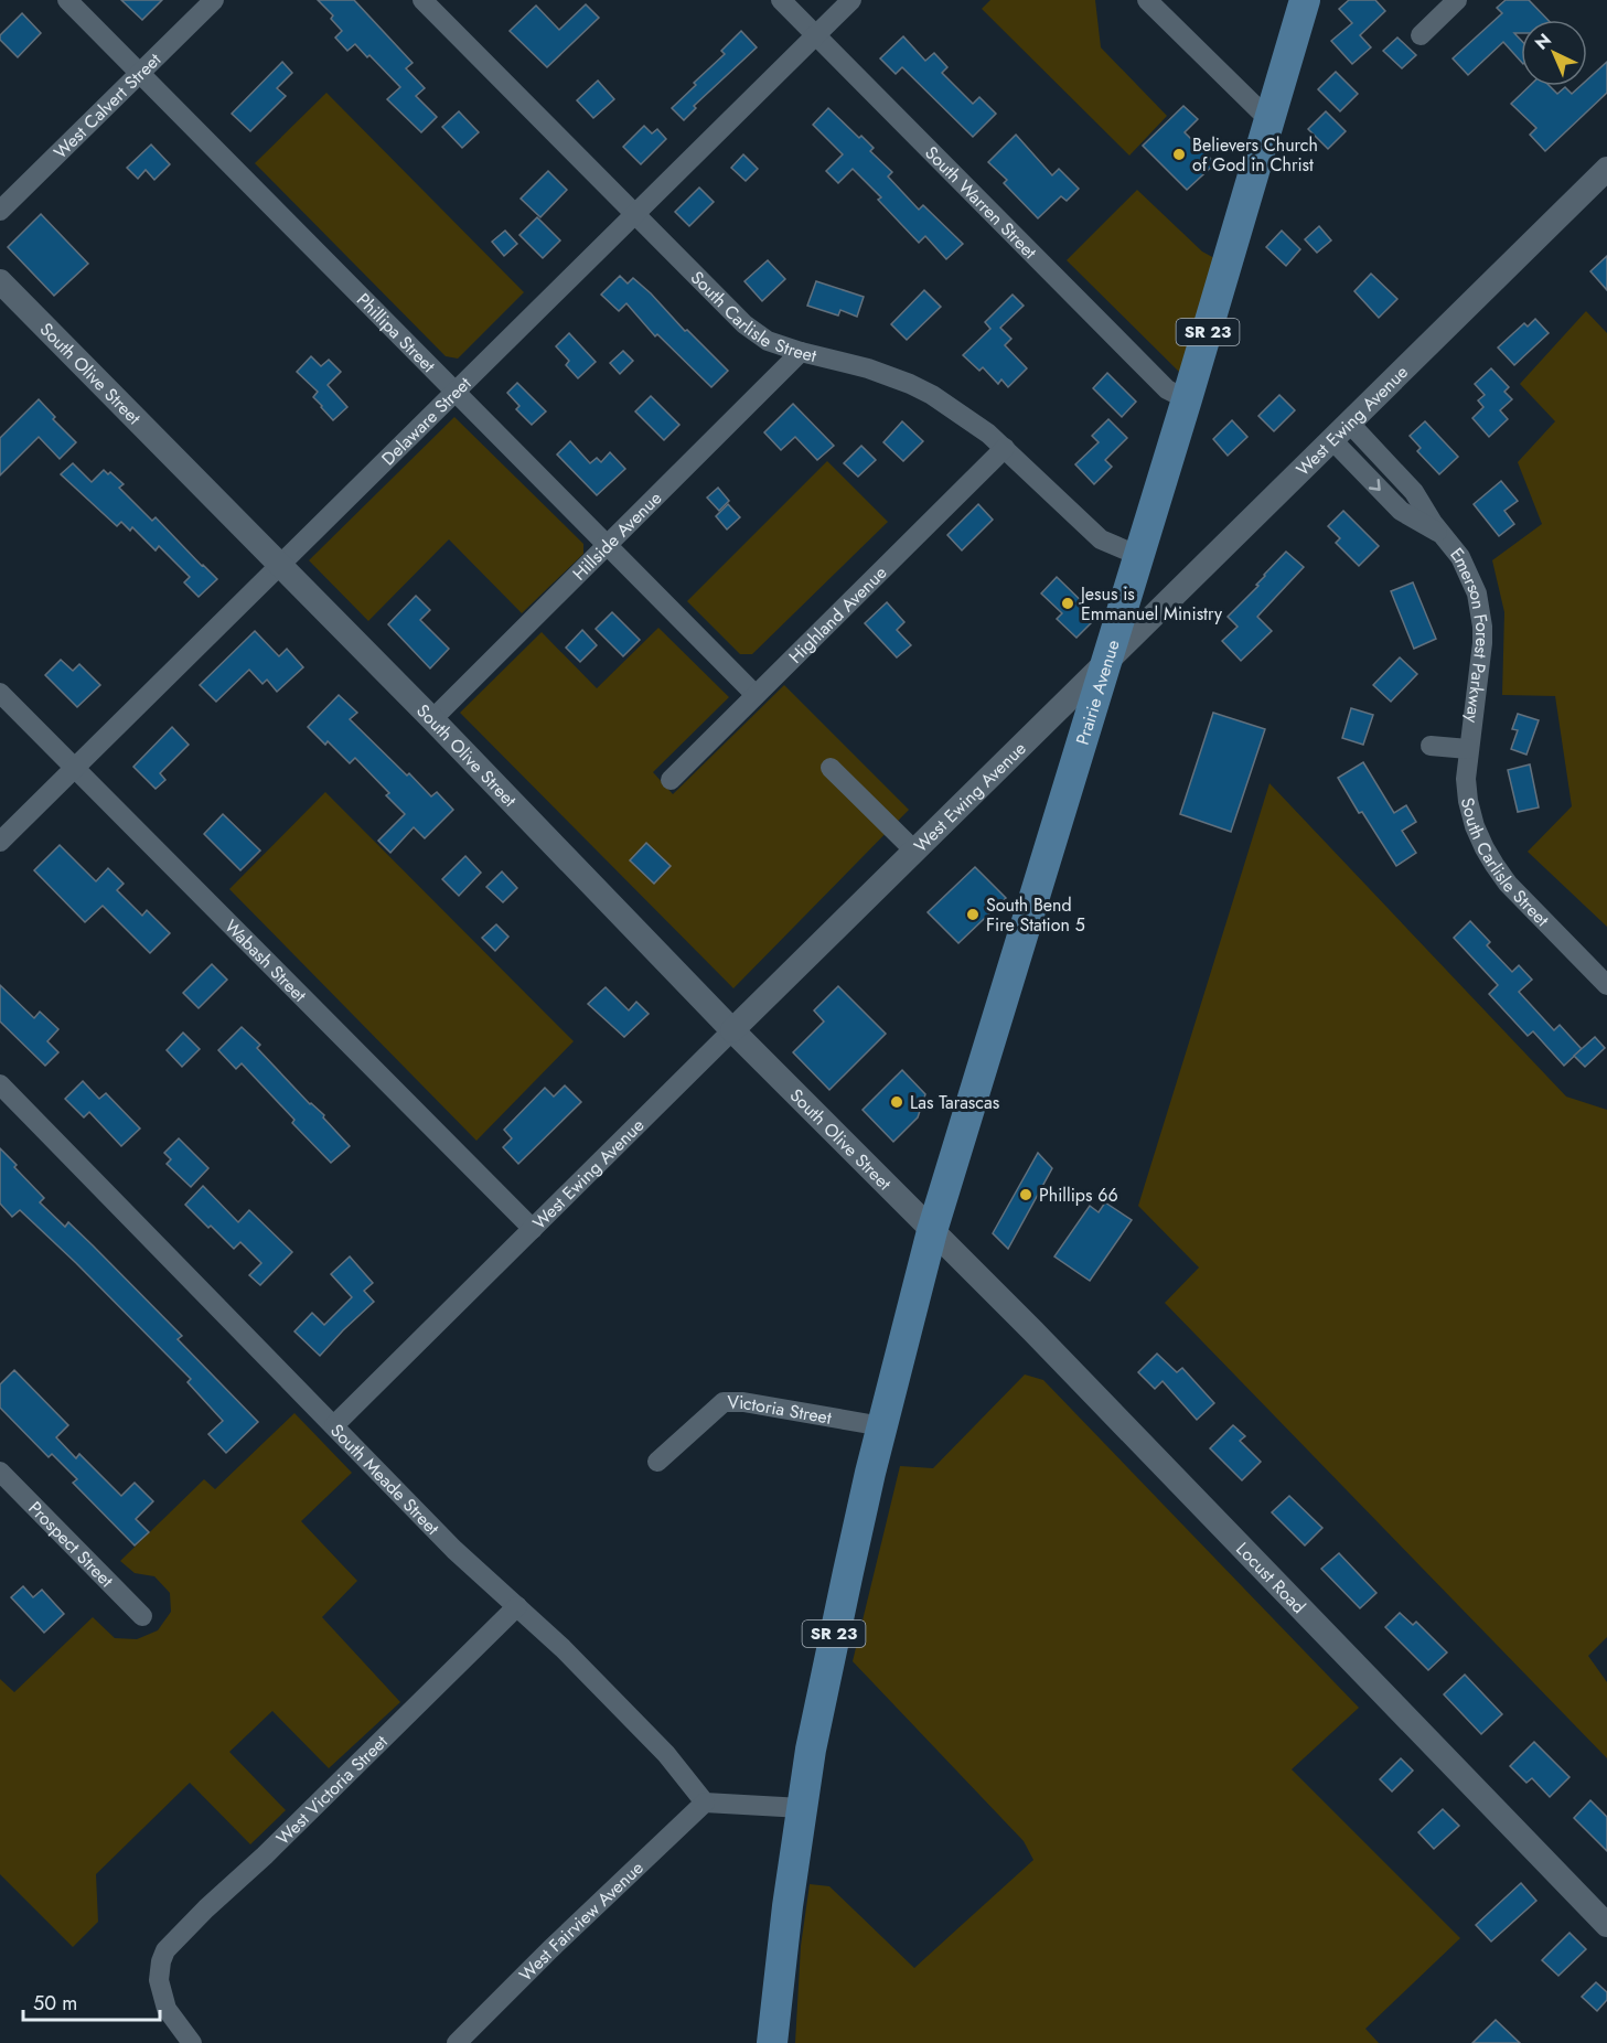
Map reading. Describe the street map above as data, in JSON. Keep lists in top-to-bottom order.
{
  "streets": {
    "main road": ["SR 23", "Prairie Avenue"],
    "street": [
      "West Calvert Street",
      "South Warren Street",
      "South Carlisle Street",
      "Phillipa Street",
      "South Olive Street",
      "West Ewing Avenue",
      "Delaware Street",
      "Hillside Avenue",
      "Highland Avenue",
      "Emerson Forest Parkway",
      "Wabash Street",
      "Victoria Street",
      "South Meade Street",
      "Prospect Street",
      "Locust Road",
      "West Victoria Street",
      "West Fairview Avenue"
    ]
  },
  "crossings": [
    ["West Calvert Street", "Phillipa Street"],
    ["South Warren Street", "Delaware Street"],
    ["South Warren Street", "Prairie Avenue"],
    ["South Carlisle Street", "Delaware Street"],
    ["South Carlisle Street", "Hillside Avenue"],
    ["South Carlisle Street", "Highland Avenue"],
    ["South Carlisle Street", "Emerson Forest Parkway"],
    ["South Carlisle Street", "Prairie Avenue"],
    ["SR 23", "South Olive Street"],
    ["SR 23", "Prairie Avenue"],
    ["SR 23", "Victoria Street"],
    ["SR 23", "Locust Road"],
    ["Phillipa Street", "Delaware Street"],
    ["Phillipa Street", "Hillside Avenue"],
    ["Phillipa Street", "Highland Avenue"],
    ["South Olive Street", "West Ewing Avenue"],
    ["South Olive Street", "Delaware Street"],
    ["South Olive Street", "Hillside Avenue"],
    ["South Olive Street", "Prairie Avenue"],
    ["South Olive Street", "Locust Road"],
    ["West Ewing Avenue", "Emerson Forest Parkway"],
    ["West Ewing Avenue", "Prairie Avenue"],
    ["West Ewing Avenue", "Wabash Street"],
    ["West Ewing Avenue", "South Meade Street"],
    ["Delaware Street", "Wabash Street"],
    ["Prairie Avenue", "Locust Road"],
    ["South Meade Street", "West Victoria Street"],
    ["South Meade Street", "West Fairview Avenue"]
  ],
  "places": [
    "Believers Church of God in Christ",
    "Jesus is Emmanuel Ministry",
    "South Bend Fire Station 5",
    "Las Tarascas",
    "Phillips 66"
  ],
  "scale_bar": "50 m",
  "north": "top left"
}
